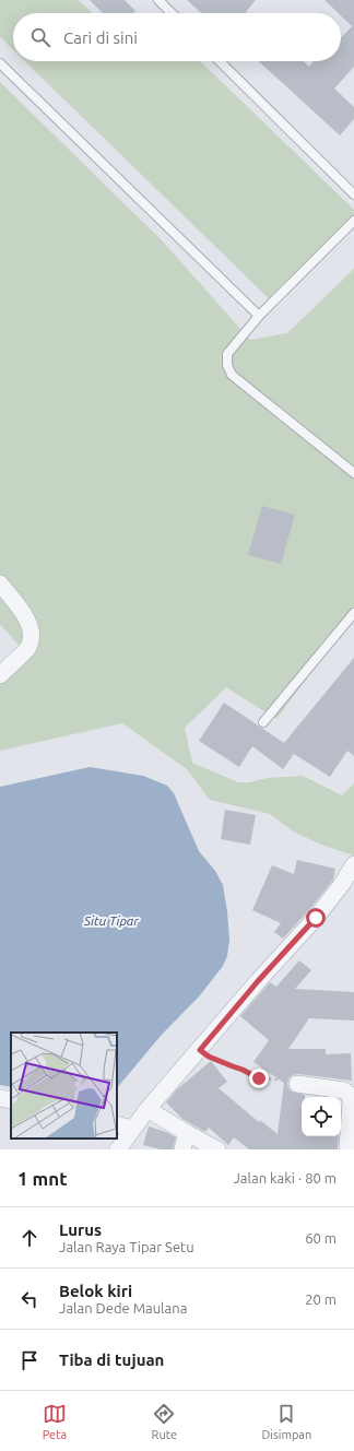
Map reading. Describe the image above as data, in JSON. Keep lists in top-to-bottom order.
{
  "water": ["Situ Tipar"],
  "page": {
    "search": "Cari di sini",
    "heading": ["1 mnt", "Jalan kaki · 80 m"],
    "list": [
      ["Lurus", "Jalan Raya Tipar Setu", "60 m"],
      ["Belok kiri", "Jalan Dede Maulana", "20 m"],
      "Tiba di tujuan"
    ],
    "nav": ["Peta", "Rute", "Disimpan"]
  }
}
